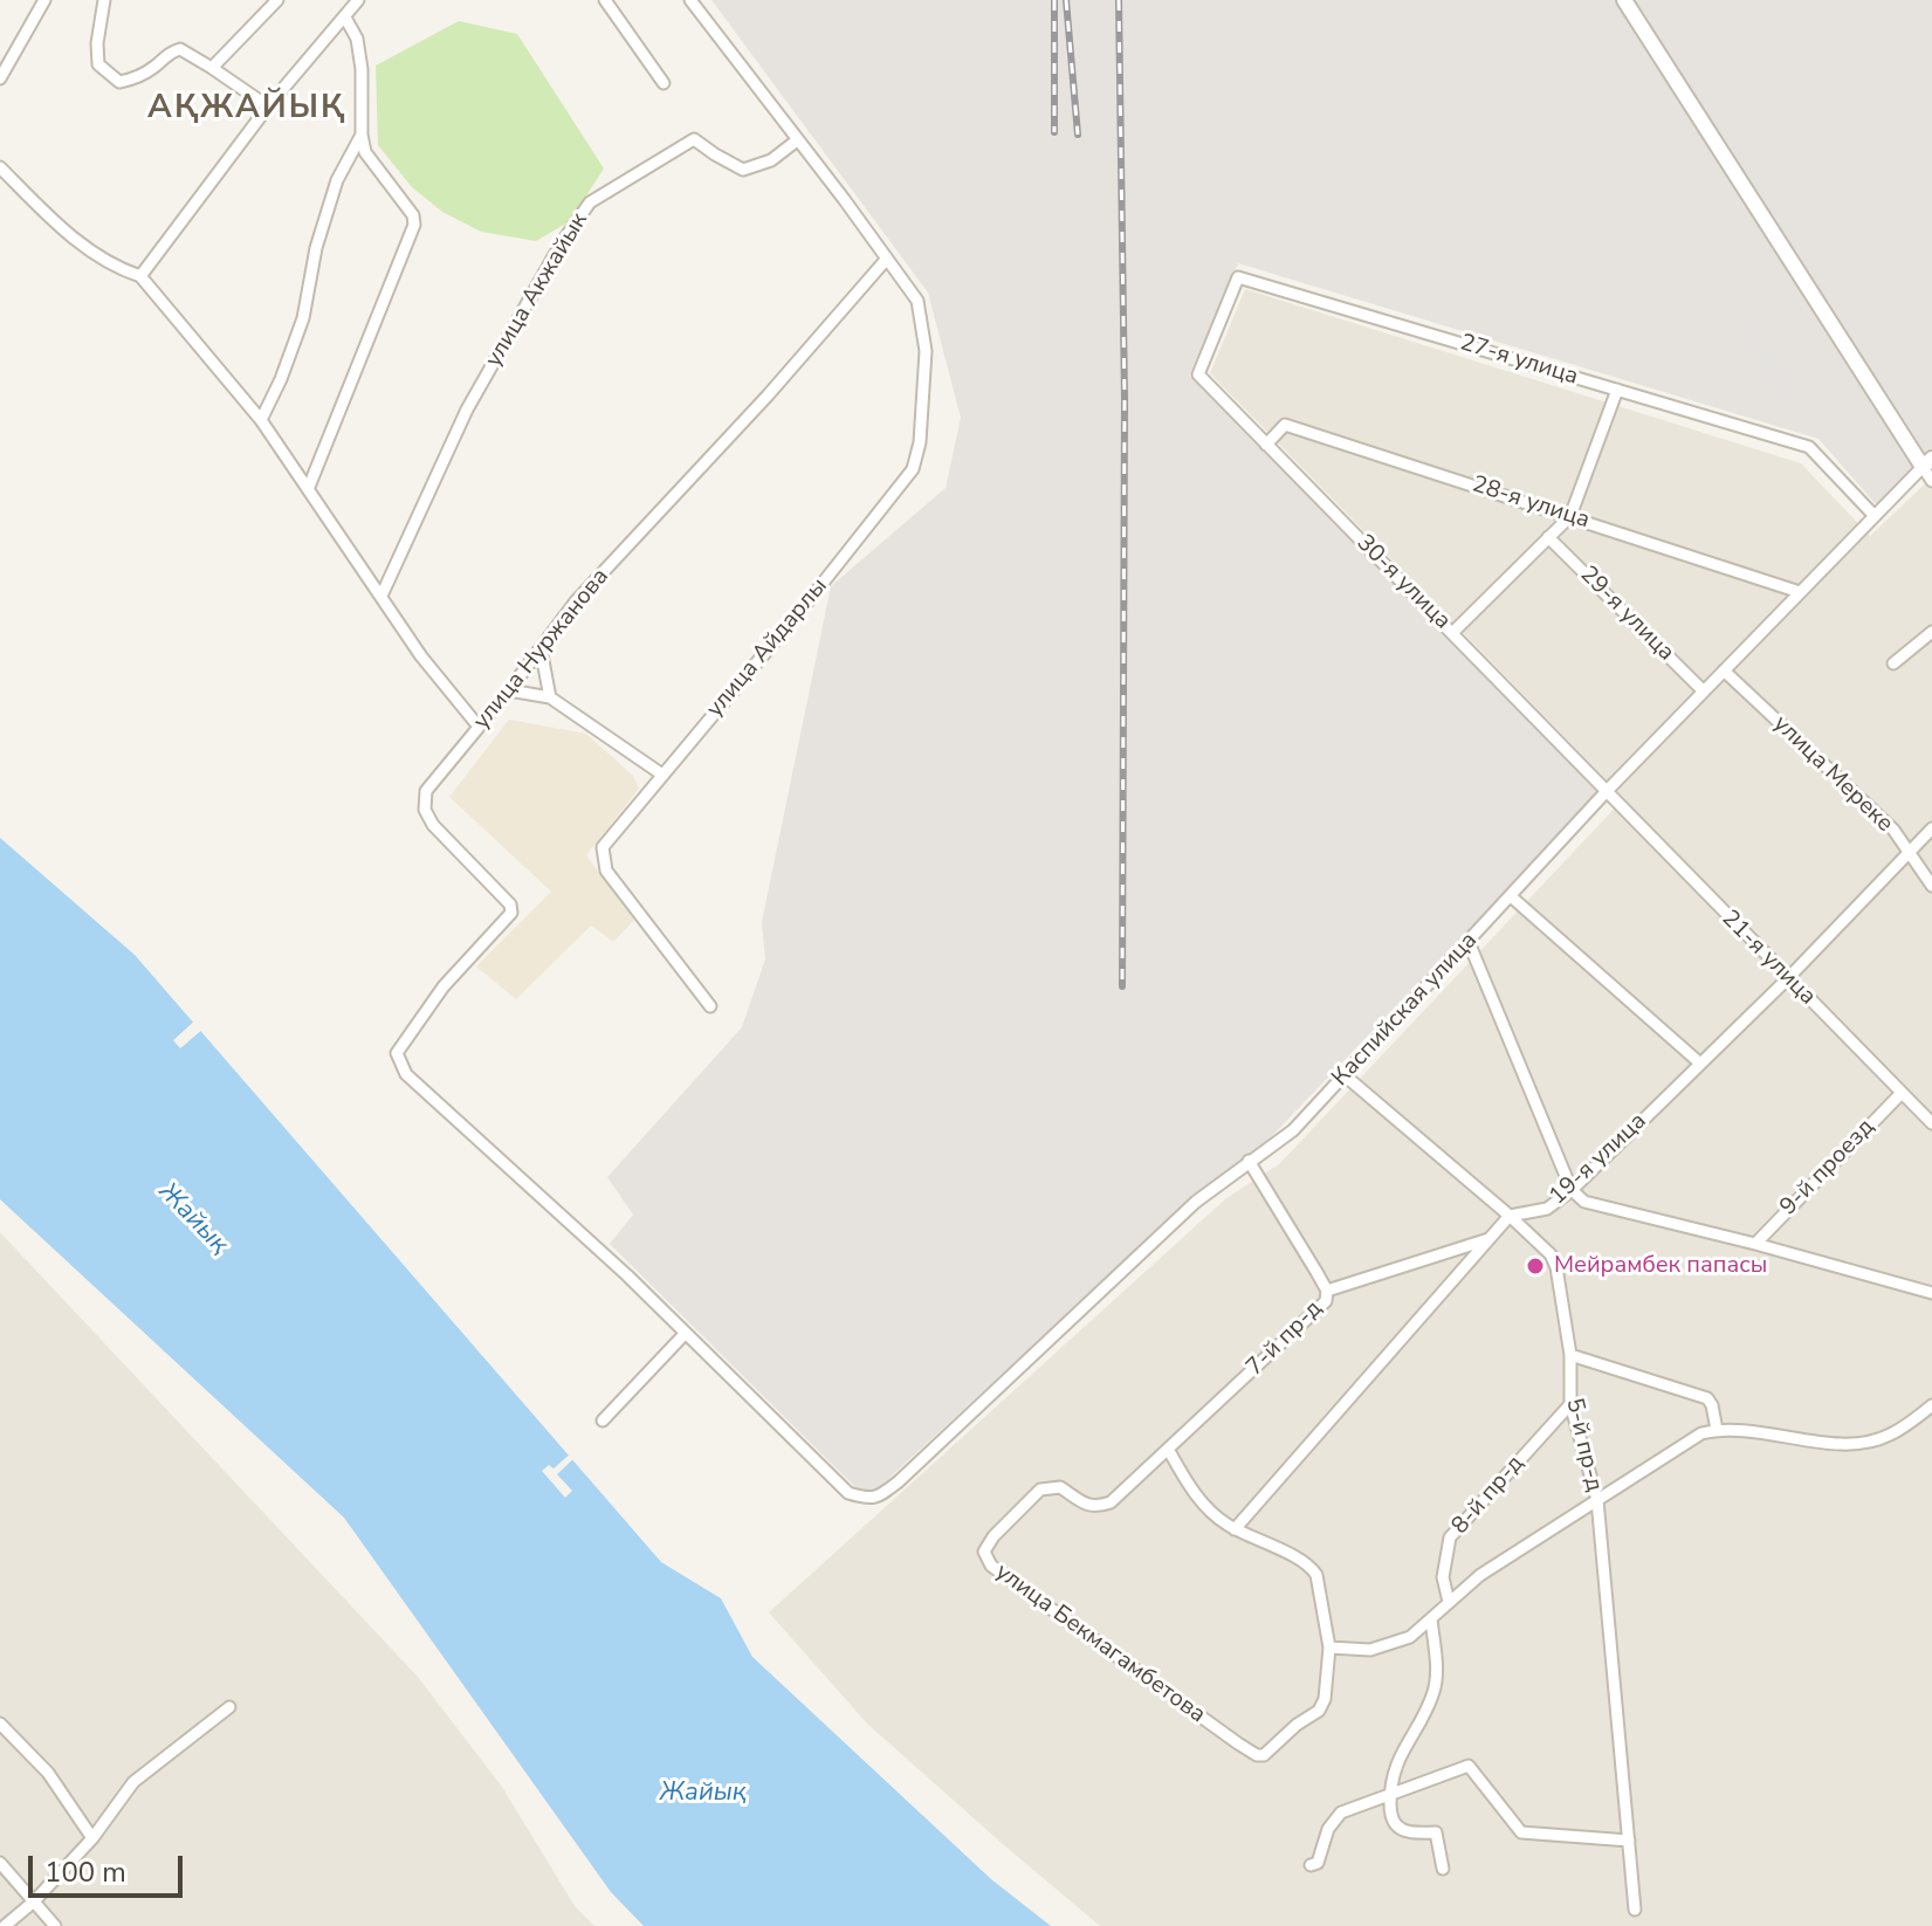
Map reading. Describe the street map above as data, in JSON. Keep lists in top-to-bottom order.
{
  "streets": {
    "street": [
      "улица Акжайык",
      "27-я улица",
      "28-я улица",
      "30-я улица",
      "29-я улица",
      "улица Айдарлы",
      "улица Нуржанова",
      "улица Мереке",
      "21-я улица",
      "Каспийская улица",
      "19-я улица",
      "9-й проезд",
      "7-й пр-д",
      "5-й пр-д",
      "8-й пр-д",
      "улица Бекмагамбетова"
    ]
  },
  "crossings": [
    ["улица Акжайык", "улица Айдарлы"],
    ["27-я улица", "30-я улица"],
    ["27-я улица", "Каспийская улица"],
    ["28-я улица", "30-я улица"],
    ["28-я улица", "Каспийская улица"],
    ["30-я улица", "21-я улица"],
    ["30-я улица", "Каспийская улица"],
    ["29-я улица", "Каспийская улица"],
    ["улица Айдарлы", "улица Нуржанова"],
    ["улица Нуржанова", "Каспийская улица"],
    ["улица Мереке", "Каспийская улица"],
    ["улица Мереке", "19-я улица"],
    ["21-я улица", "Каспийская улица"],
    ["21-я улица", "19-я улица"],
    ["21-я улица", "9-й проезд"],
    ["Каспийская улица", "7-й пр-д"],
    ["Каспийская улица", "5-й пр-д"],
    ["19-я улица", "5-й пр-д"],
    ["7-й пр-д", "улица Бекмагамбетова"],
    ["5-й пр-д", "8-й пр-д"]
  ],
  "districts": ["АҚЖАЙЫҚ"],
  "water": ["Жайық"],
  "places": ["Мейрамбек папасы"],
  "scale_bar": "100 m"
}
